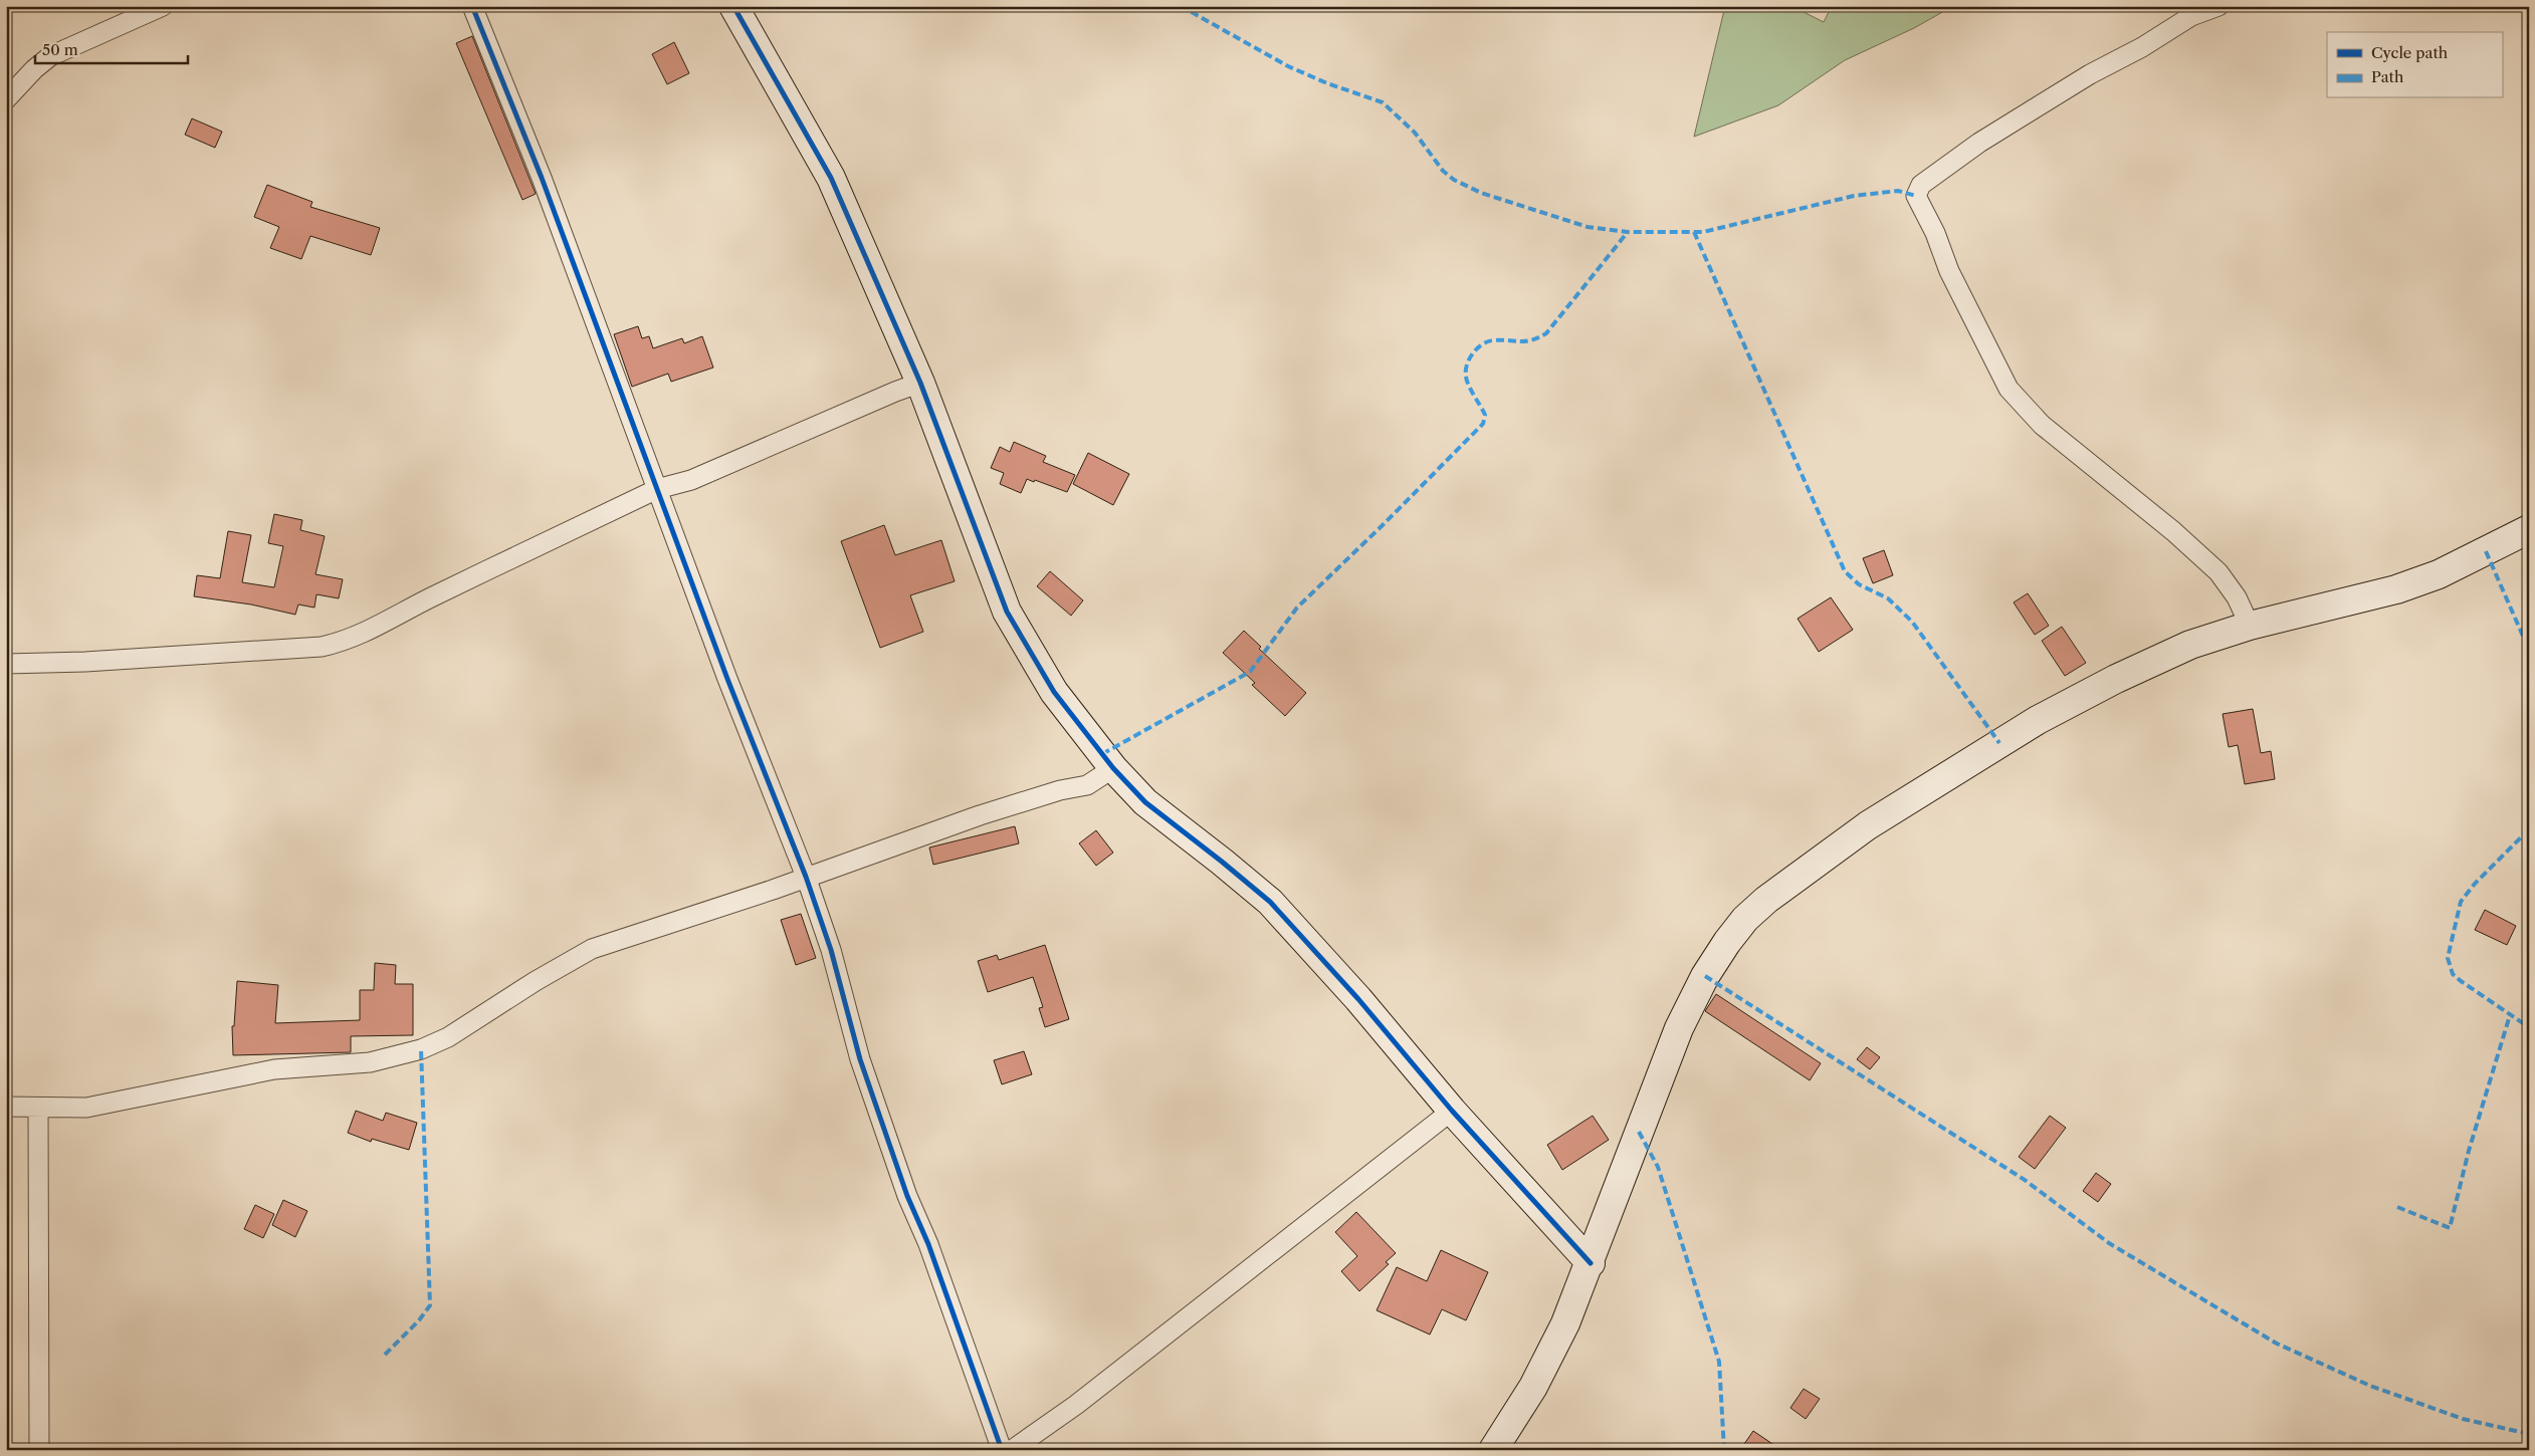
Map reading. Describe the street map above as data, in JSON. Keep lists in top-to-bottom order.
{
  "legend": ["Cycle path", "Path"],
  "scale_bar": "50 m"
}
